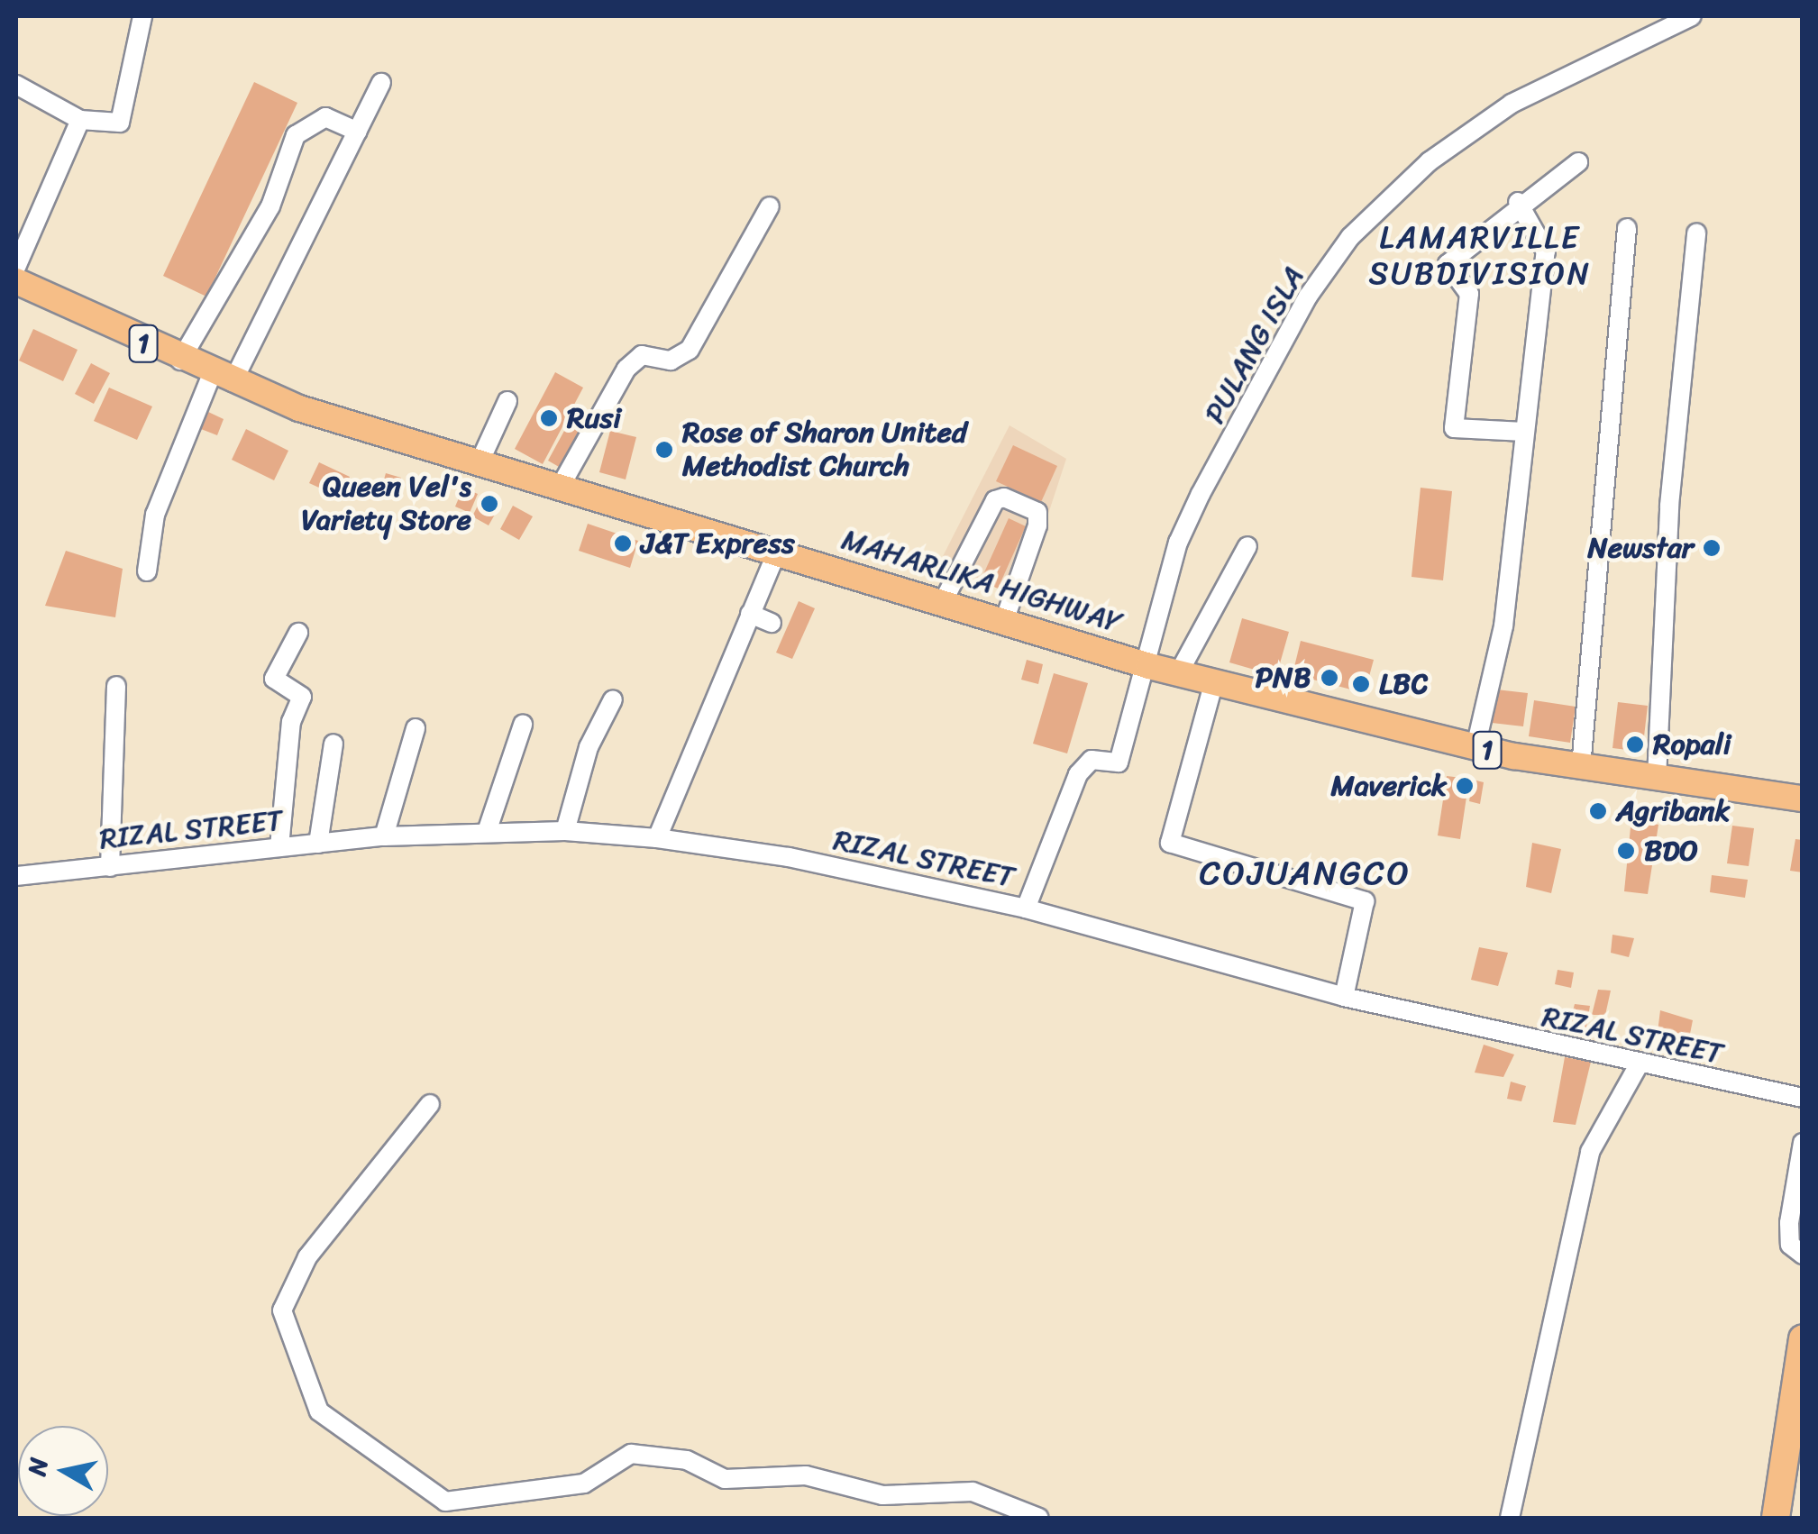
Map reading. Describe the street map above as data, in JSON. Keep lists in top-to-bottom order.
{
  "streets": {
    "main road": ["1", "MAHARLIKA HIGHWAY"],
    "street": ["PULANG ISLA", "RIZAL STREET"]
  },
  "crossings": [
    ["PULANG ISLA", "MAHARLIKA HIGHWAY"],
    ["PULANG ISLA", "RIZAL STREET"]
  ],
  "districts": ["LAMARVILLE SUBDIVISION", "COJUANGCO"],
  "places": [
    "Rusi",
    "Rose of Sharon United Methodist Church",
    "Queen Vel's Variety Store",
    "J&T Express",
    "Newstar",
    "PNB",
    "LBC",
    "Ropali",
    "Maverick",
    "Agribank",
    "BDO"
  ],
  "north": "left"
}
